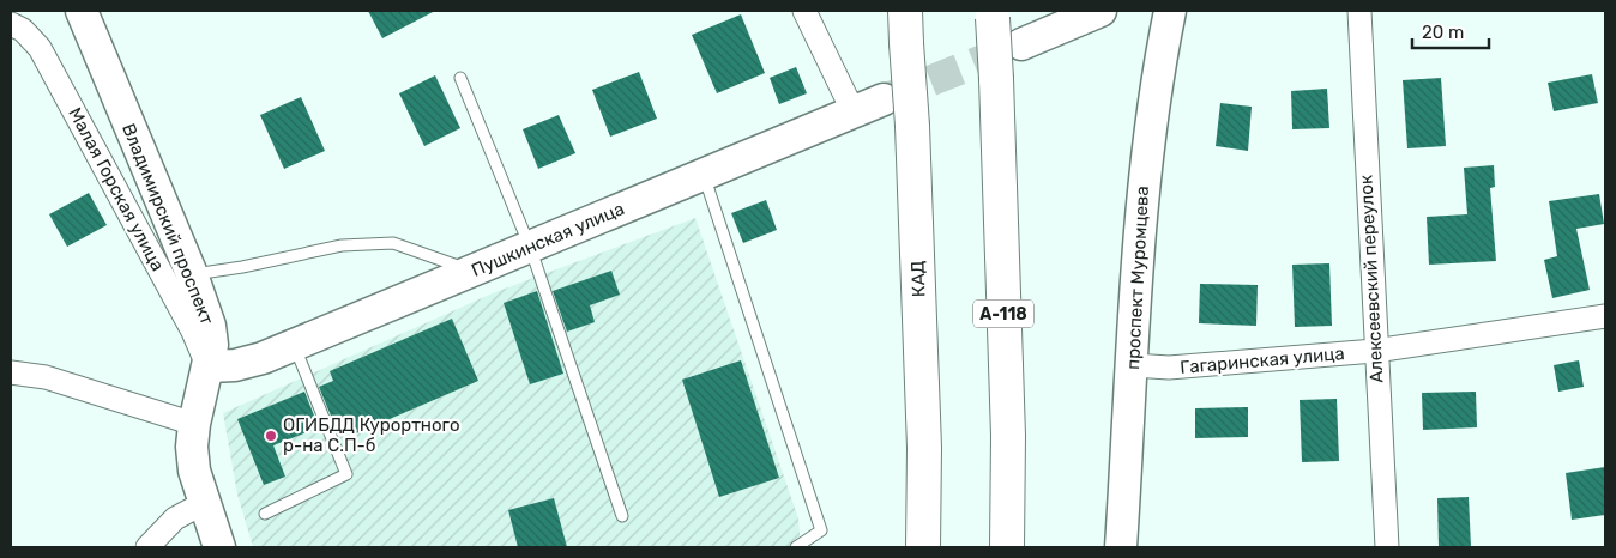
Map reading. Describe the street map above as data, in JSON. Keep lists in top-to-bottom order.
{
  "streets": {
    "highway": ["КАД", "А-118"],
    "main road": ["Владимирский проспект", "Пушкинская улица", "проспект Муромцева"],
    "street": ["Малая Горская улица", "Алексеевский переулок", "Гагаринская улица"]
  },
  "crossings": [
    ["Малая Горская улица", "Владимирский проспект"],
    ["Малая Горская улица", "Пушкинская улица"],
    ["Владимирский проспект", "Пушкинская улица"],
    ["проспект Муромцева", "Гагаринская улица"],
    ["Алексеевский переулок", "Гагаринская улица"]
  ],
  "places": ["ОГИБДД Курортного р-на С.П-б"],
  "scale_bar": "20 m"
}
